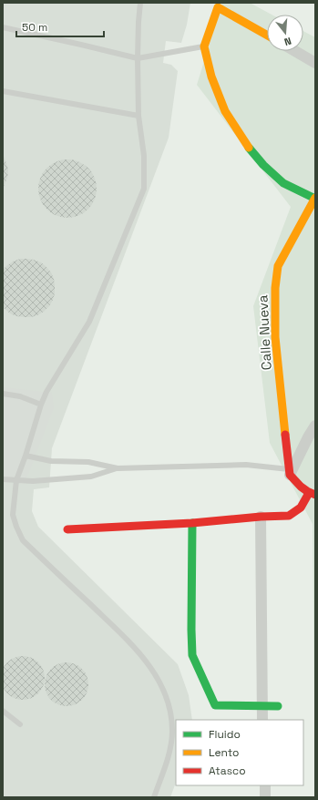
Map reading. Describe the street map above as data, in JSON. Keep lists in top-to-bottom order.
{
  "streets": {
    "street": ["Calle Nueva"]
  },
  "legend": ["Fluido", "Lento", "Atasco"],
  "scale_bar": "50 m",
  "north": "bottom"
}
